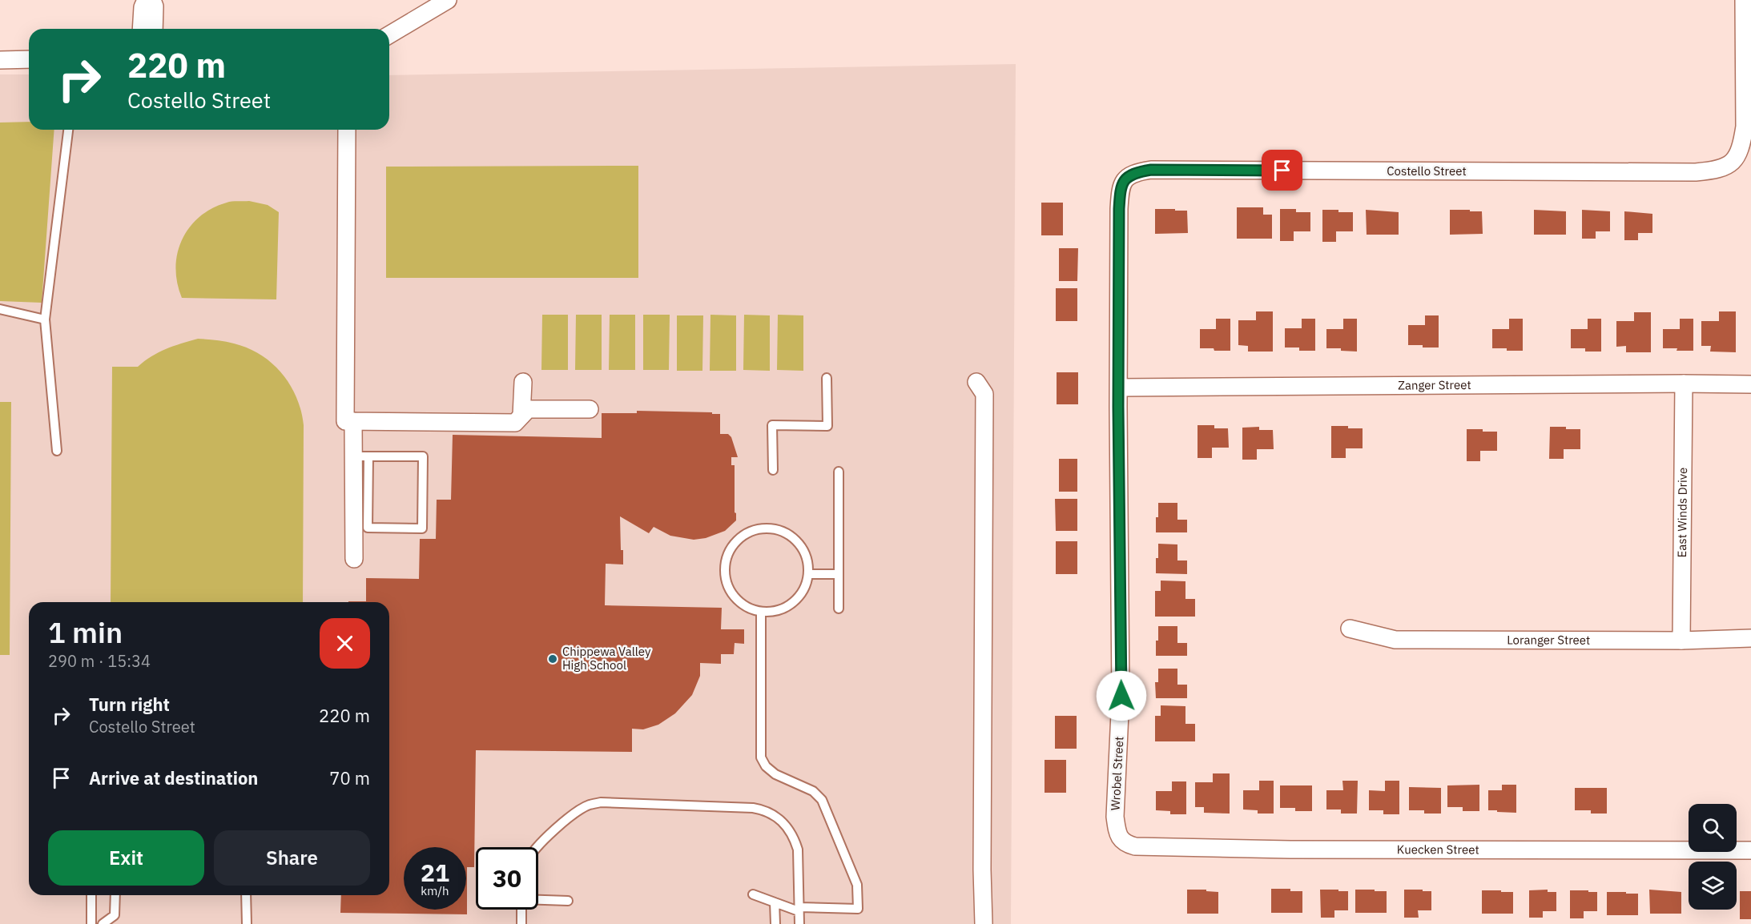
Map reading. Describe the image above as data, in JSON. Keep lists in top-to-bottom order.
{
  "streets": {
    "street": [
      "Costello Street",
      "Zanger Street",
      "East Winds Drive",
      "Loranger Street",
      "Wrobel Street",
      "Kuecken Street"
    ]
  },
  "crossings": [
    ["Costello Street", "Wrobel Street"],
    ["Zanger Street", "East Winds Drive"],
    ["Zanger Street", "Wrobel Street"],
    ["East Winds Drive", "Loranger Street"],
    ["Wrobel Street", "Kuecken Street"]
  ],
  "places": ["Chippewa Valley High School"],
  "page": {
    "turn": ["220 m", "Costello Street"],
    "heading": ["1 min", "290 m · 15:34"],
    "list": [
      {
        "name": "Turn right",
        "note": "Costello Street",
        "value": "220 m"
      },
      {
        "name": "Arrive at destination",
        "value": "70 m"
      }
    ],
    "buttons": ["Exit", "Share"],
    "speed": "21 km/h",
    "limit": "30"
  }
}
